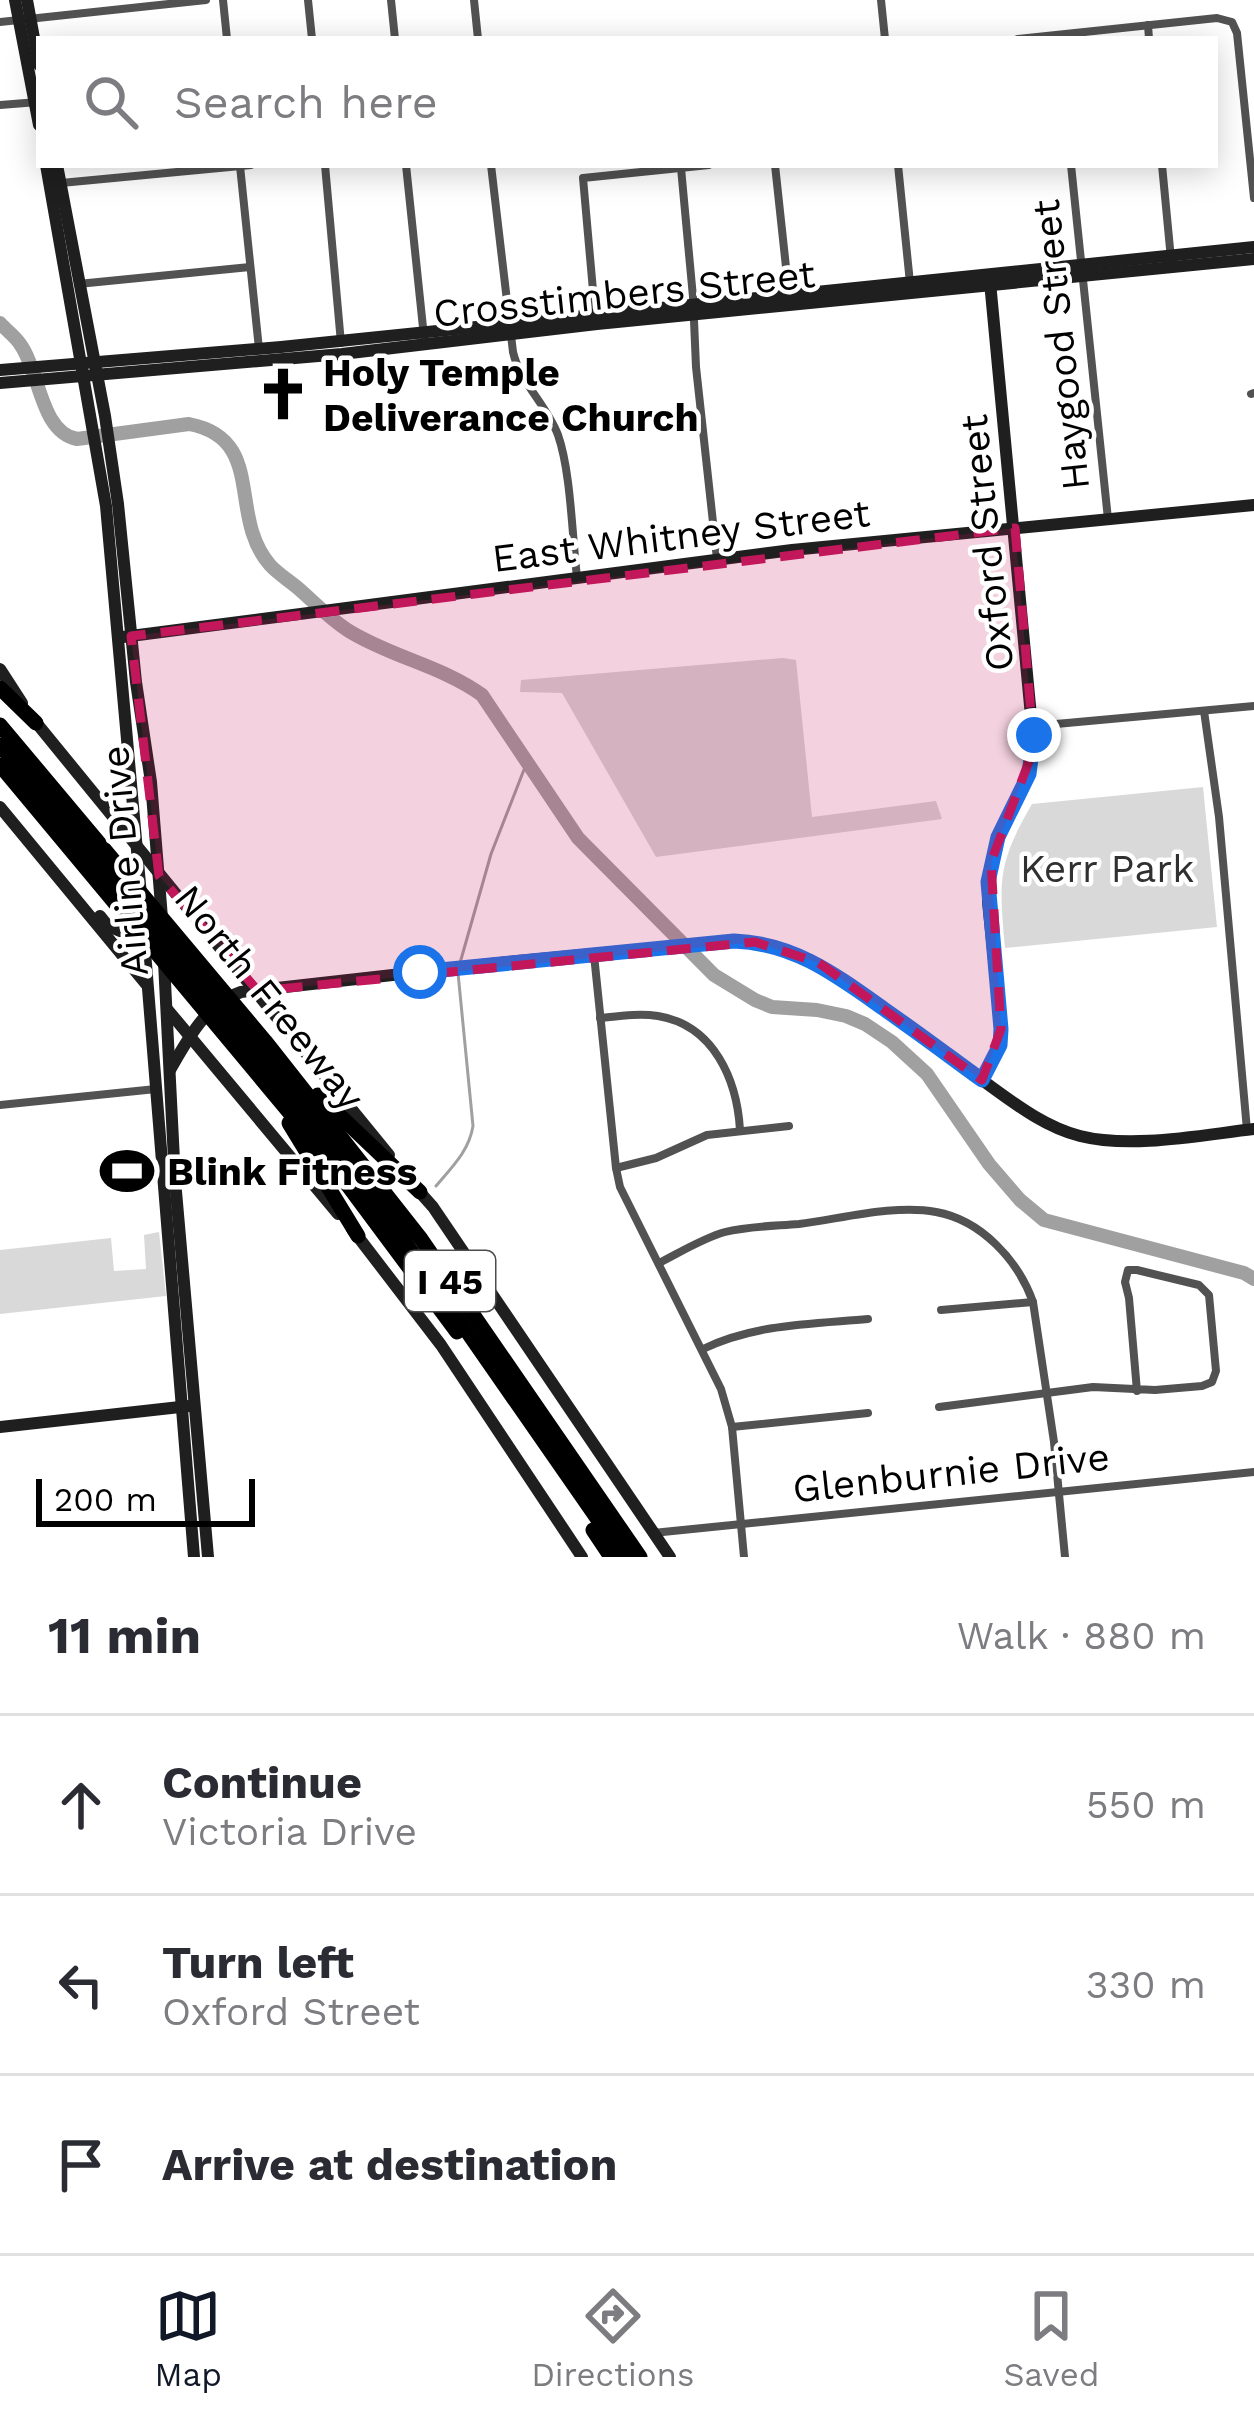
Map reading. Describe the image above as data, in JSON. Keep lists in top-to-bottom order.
{
  "streets": {
    "highway": ["North Freeway", "I 45"],
    "main road": [
      "Crosstimbers Street",
      "East Whitney Street",
      "Oxford Street",
      "Airline Drive"
    ],
    "street": ["Haygood Street", "Glenburnie Drive"]
  },
  "crossings": [
    ["Crosstimbers Street", "Haygood Street"],
    ["Crosstimbers Street", "Oxford Street"],
    ["Crosstimbers Street", "Airline Drive"],
    ["Haygood Street", "East Whitney Street"],
    ["East Whitney Street", "Oxford Street"],
    ["East Whitney Street", "Airline Drive"]
  ],
  "parks": ["Kerr Park"],
  "places": {
    "church": ["Holy Temple Deliverance Church"],
    "sports": ["Blink Fitness"]
  },
  "scale_bar": "200 m",
  "page": {
    "search": "Search here",
    "scale": "200 m",
    "heading": ["11 min", "Walk · 880 m"],
    "list": [
      ["Continue", "Victoria Drive", "550 m"],
      ["Turn left", "Oxford Street", "330 m"],
      "Arrive at destination"
    ],
    "nav": ["Map", "Directions", "Saved"]
  }
}
